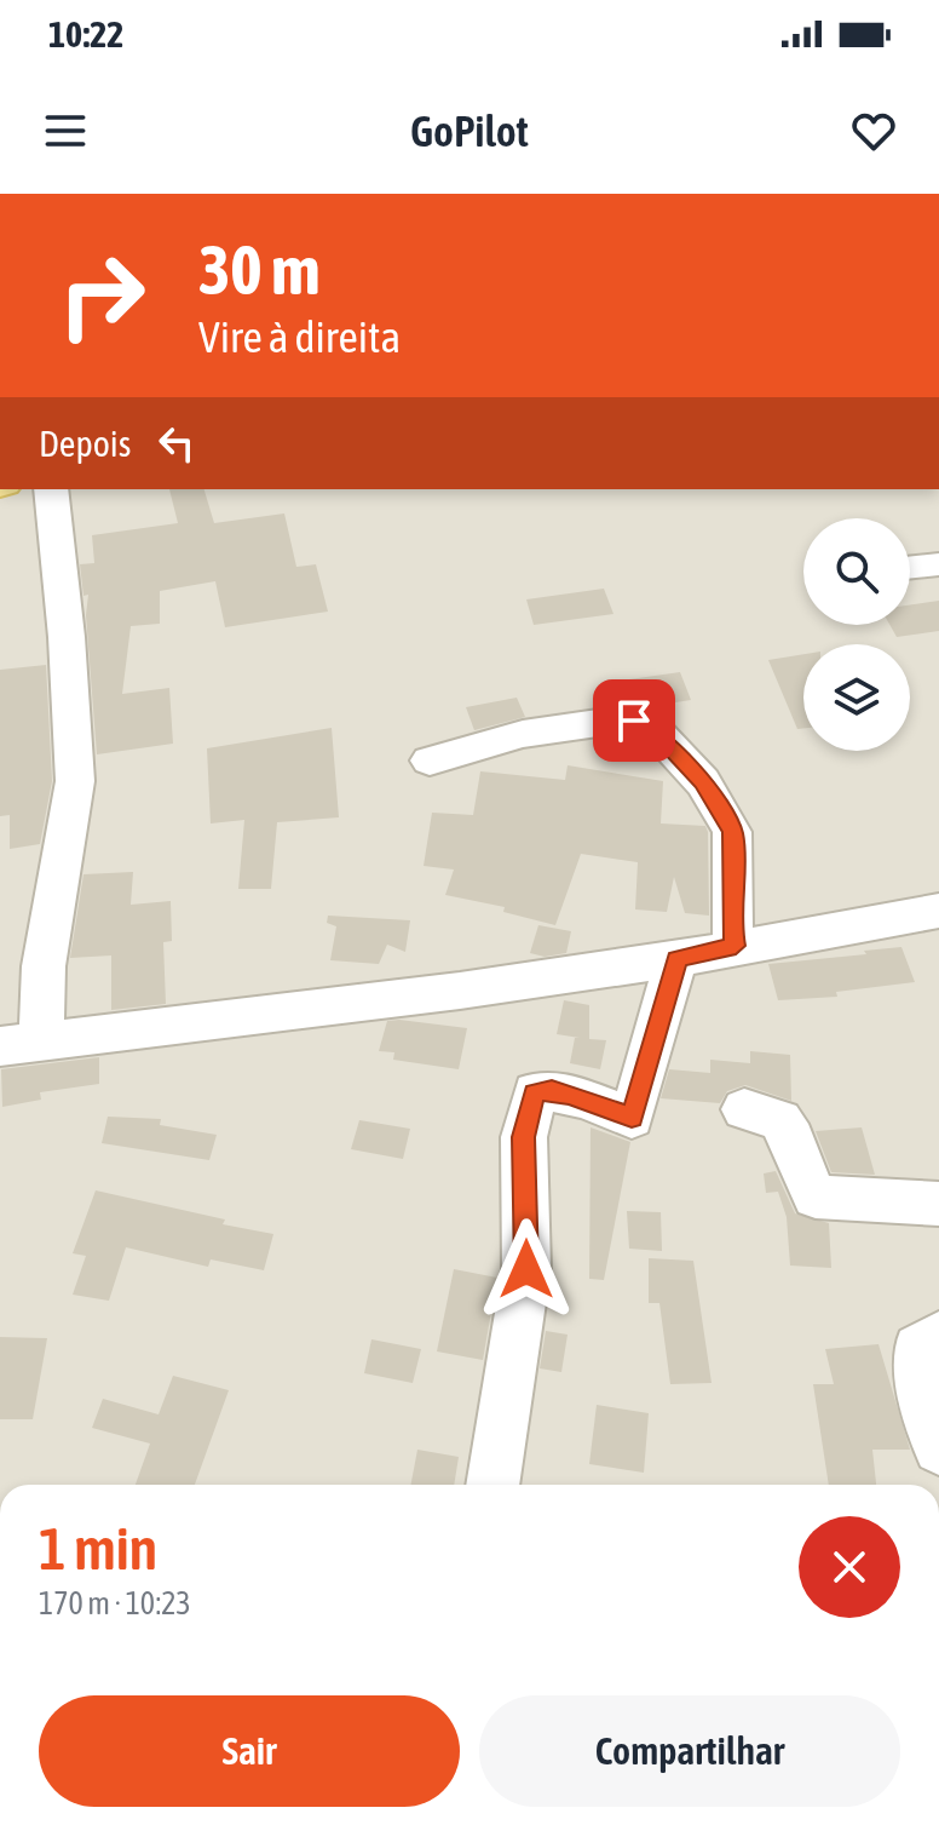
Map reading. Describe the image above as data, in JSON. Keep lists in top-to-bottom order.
{
  "page": {
    "status": "10:22",
    "header": "GoPilot",
    "turn": ["30 m", "Vire à direita"],
    "then": "Depois",
    "heading": ["1 min", "170 m · 10:23"],
    "buttons": ["Sair", "Compartilhar"]
  }
}
